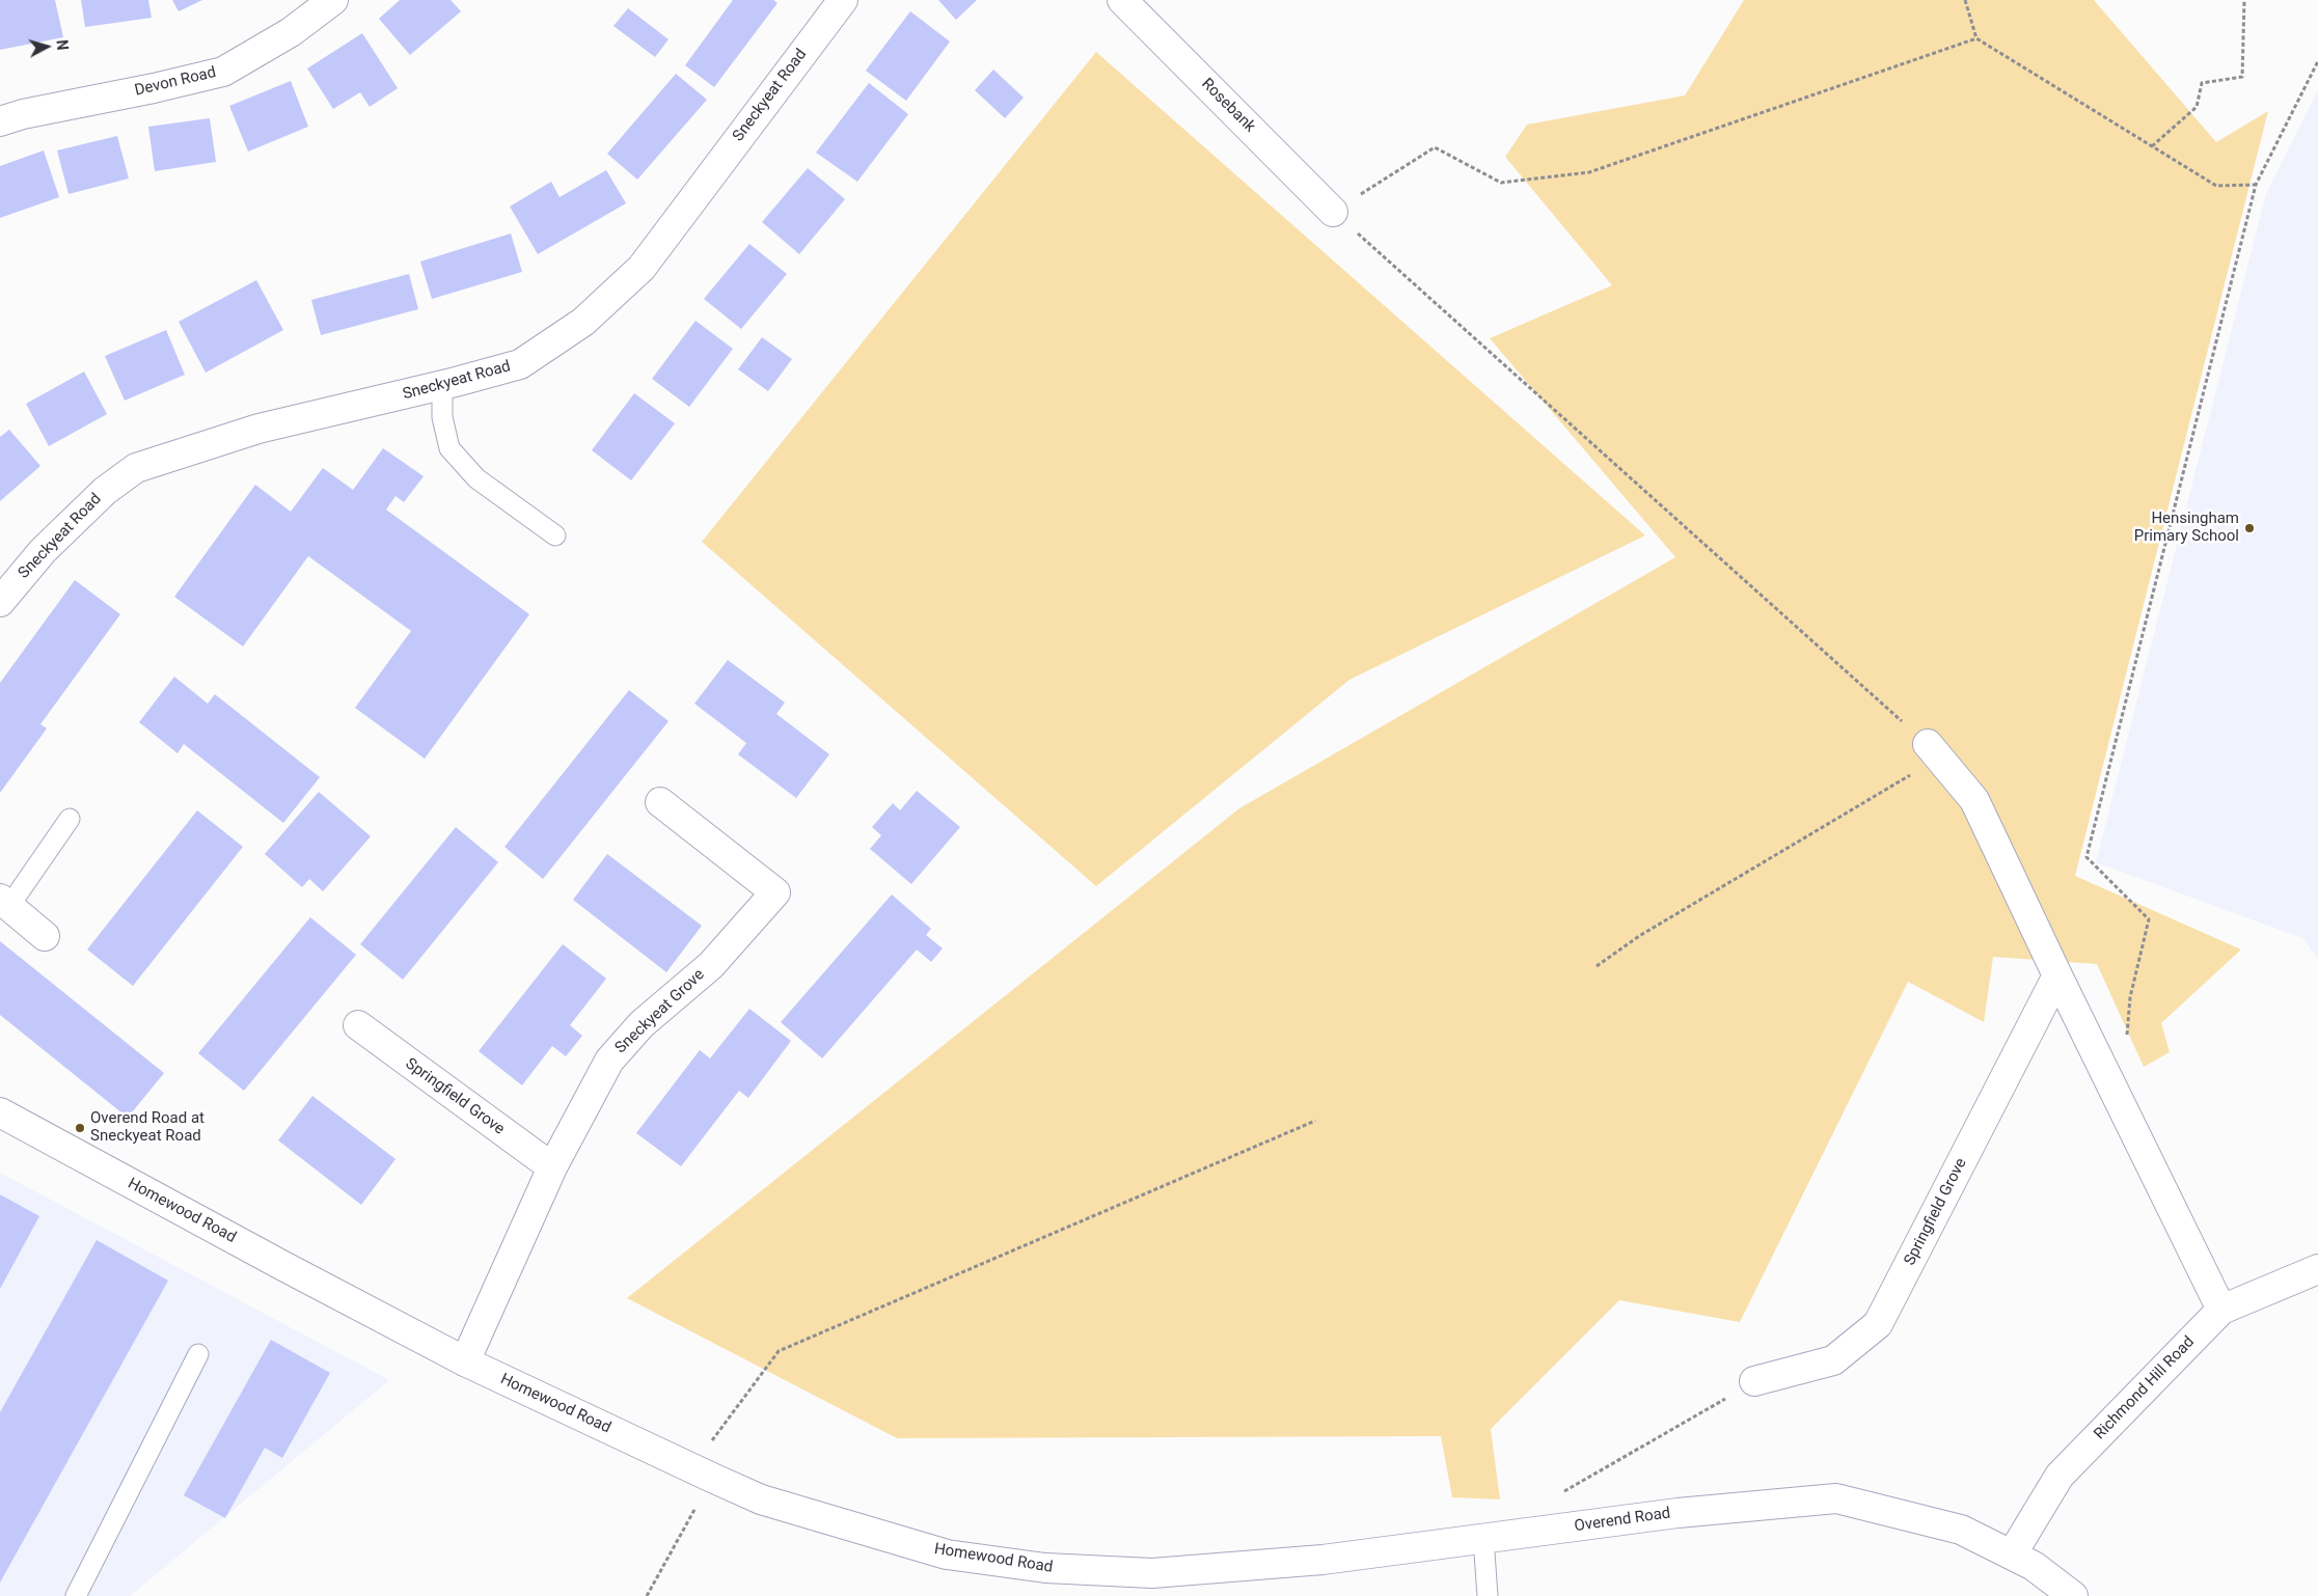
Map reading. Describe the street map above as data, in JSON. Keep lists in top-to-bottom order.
{
  "streets": {
    "street": [
      "Devon Road",
      "Sneckyeat Road",
      "Rosebank",
      "Sneckyeat Grove",
      "Springfield Grove",
      "Homewood Road",
      "Richmond Hill Road",
      "Overend Road"
    ]
  },
  "crossings": [
    ["Sneckyeat Grove", "Springfield Grove"],
    ["Sneckyeat Grove", "Homewood Road"],
    ["Homewood Road", "Overend Road"],
    ["Richmond Hill Road", "Overend Road"]
  ],
  "places": ["Hensingham Primary School", "Overend Road at Sneckyeat Road"],
  "north": "right"
}
